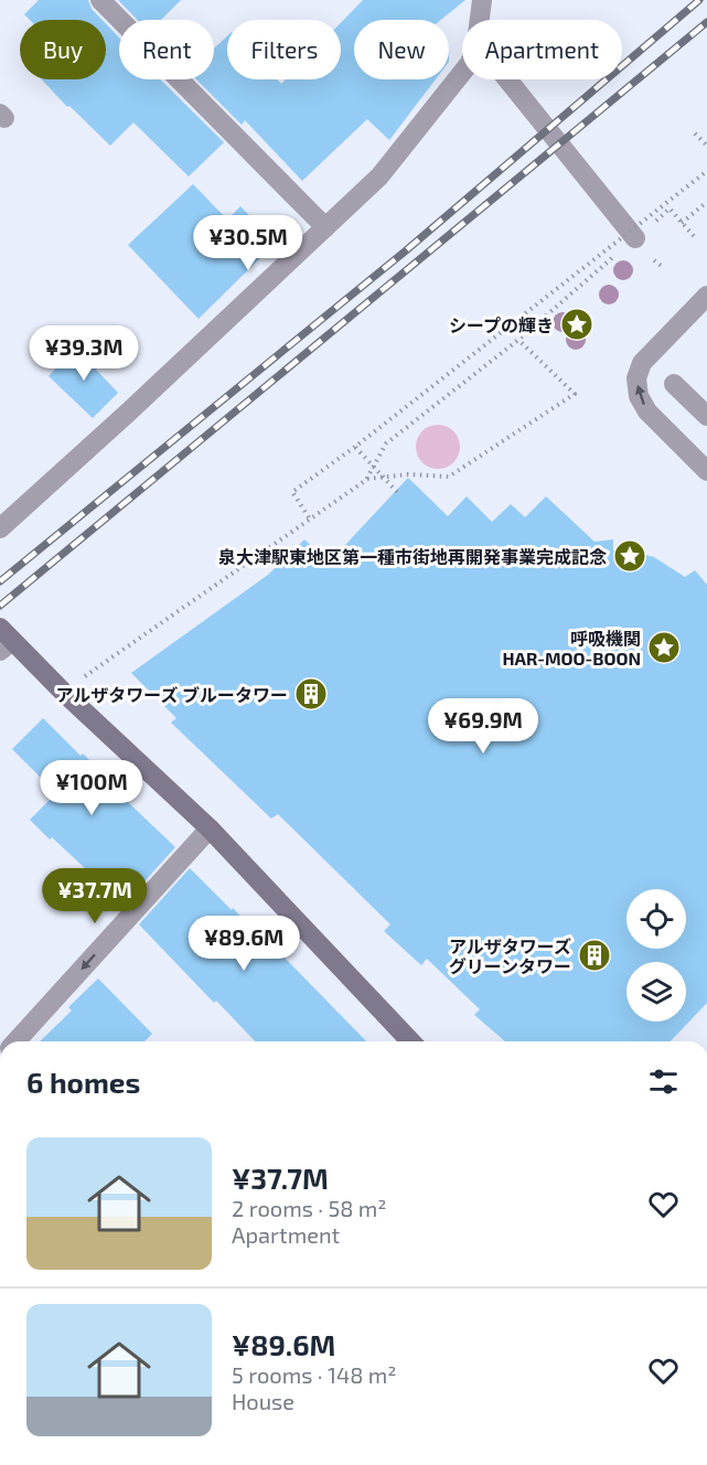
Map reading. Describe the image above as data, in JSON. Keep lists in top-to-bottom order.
{
  "places": {
    "place": ["シープの輝き", "泉大津駅東地区第一種市街地再開発事業完成記念", "呼吸機関 HAR-MOO-BOON"],
    "building": ["アルザタワーズ ブルータワー", "アルザタワーズ グリーンタワー"]
  },
  "page": {
    "chip": [
      "Buy",
      "Rent",
      "Filters",
      "New",
      "Apartment"
    ],
    "price": [
      "¥30.5M",
      "¥39.3M",
      "¥69.9M",
      "¥100M",
      "¥37.7M",
      "¥89.6M"
    ],
    "heading": "6 homes",
    "list": [
      {
        "name": "¥37.7M",
        "note": "2 rooms · 58 m² · Apartment"
      },
      {
        "name": "¥89.6M",
        "note": "5 rooms · 148 m² · House"
      }
    ]
  }
}
